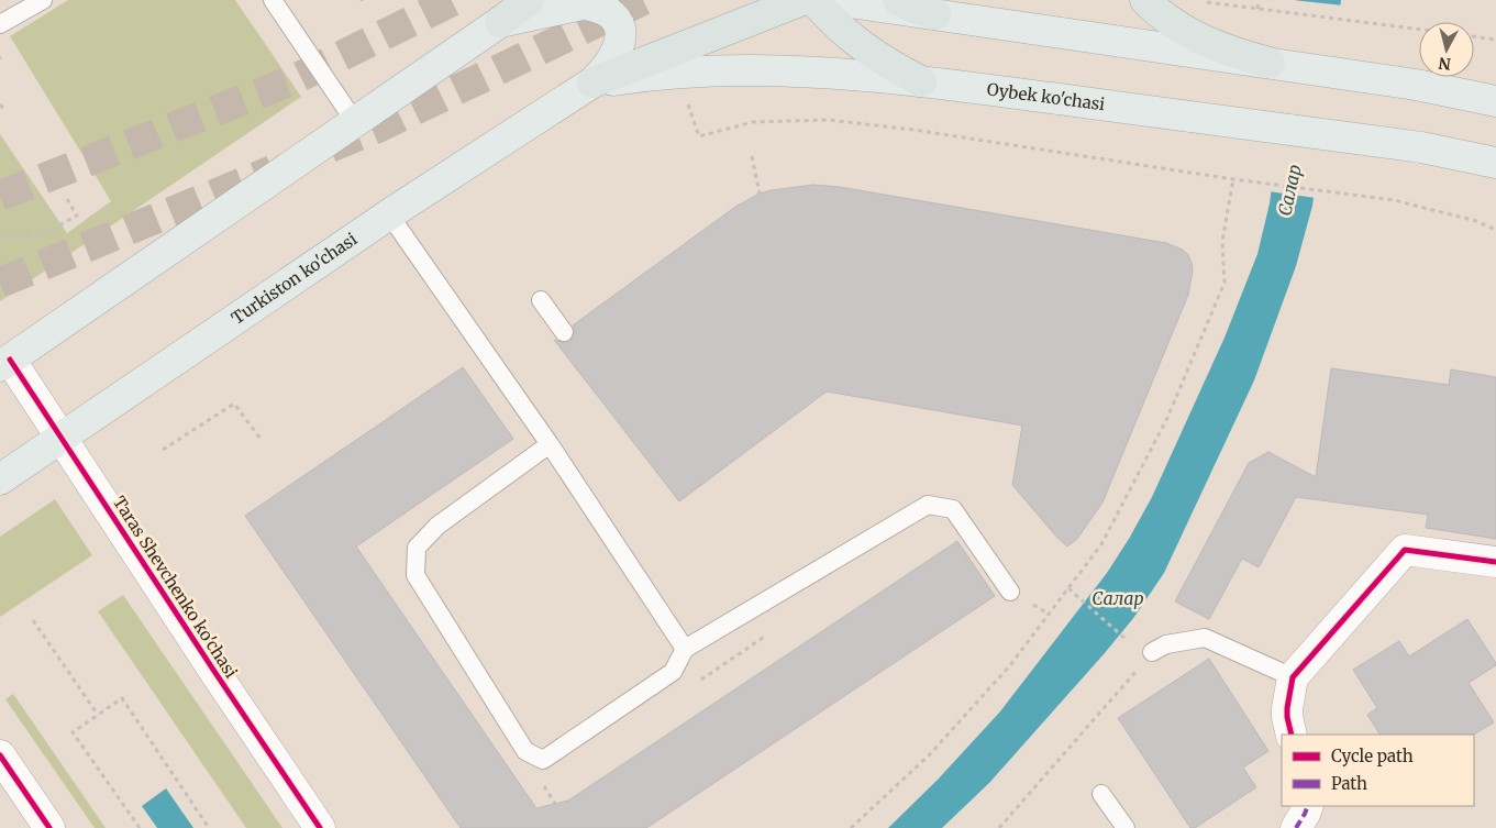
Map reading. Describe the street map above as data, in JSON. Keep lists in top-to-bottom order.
{
  "streets": {
    "main road": ["Oybek ko'chasi", "Turkiston ko'chasi"],
    "street": ["Taras Shevchenko ko'chasi"]
  },
  "crossings": [
    ["Oybek ko'chasi", "Turkiston ko'chasi"],
    ["Turkiston ko'chasi", "Taras Shevchenko ko'chasi"]
  ],
  "water": ["Салар"],
  "legend": ["Cycle path", "Path"],
  "north": "bottom"
}
